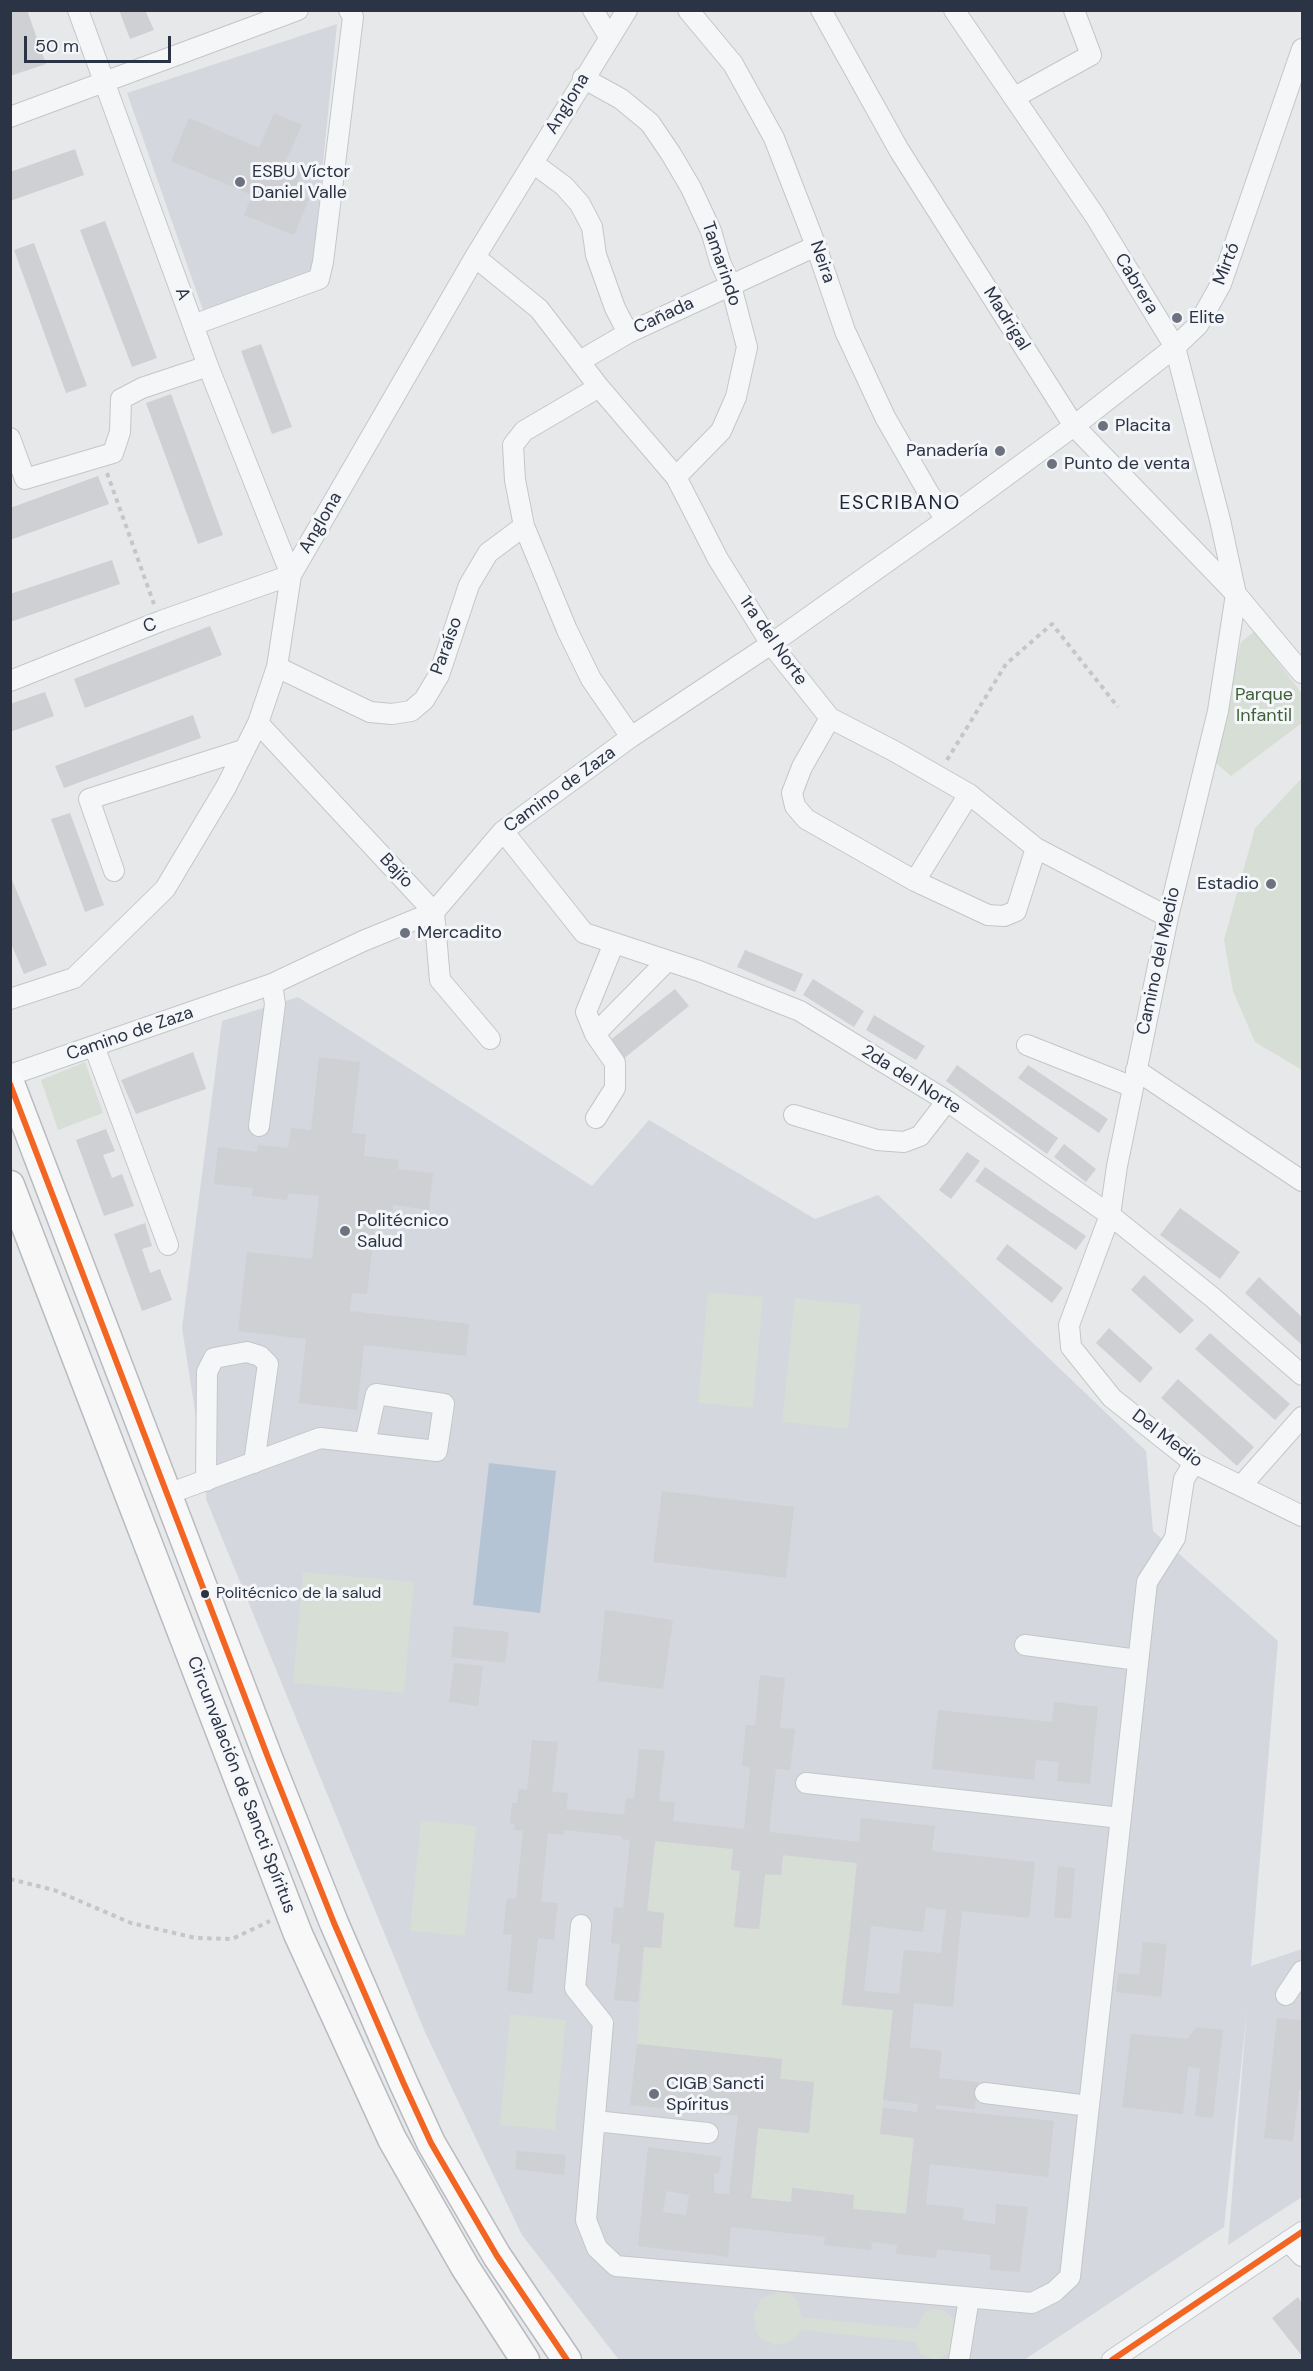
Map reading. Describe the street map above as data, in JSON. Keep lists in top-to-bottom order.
{
  "streets": {
    "highway": ["Circunvalación de Sancti Spíritus"],
    "street": [
      "Anglona",
      "Neira",
      "Tamarindo",
      "Mirtó",
      "Cabrera",
      "A",
      "Cañada",
      "Madrigal",
      "C",
      "1ra del Norte",
      "Paraíso",
      "Camino de Zaza",
      "Bajío",
      "Camino del Medio",
      "2da del Norte",
      "Del Medio"
    ]
  },
  "crossings": [
    ["Anglona", "Tamarindo"],
    ["Anglona", "A"],
    ["Anglona", "C"],
    ["Anglona", "1ra del Norte"],
    ["Anglona", "Paraíso"],
    ["Anglona", "Bajío"],
    ["Neira", "Cañada"],
    ["Neira", "Camino de Zaza"],
    ["Tamarindo", "Cañada"],
    ["Tamarindo", "1ra del Norte"],
    ["Mirtó", "Cabrera"],
    ["Mirtó", "Madrigal"],
    ["Mirtó", "Camino de Zaza"],
    ["Cabrera", "Madrigal"],
    ["Cabrera", "Camino del Medio"],
    ["A", "C"],
    ["Cañada", "1ra del Norte"],
    ["Madrigal", "Camino de Zaza"],
    ["Madrigal", "Camino del Medio"],
    ["1ra del Norte", "Camino de Zaza"],
    ["1ra del Norte", "Camino del Medio"],
    ["Camino de Zaza", "Bajío"],
    ["Camino de Zaza", "2da del Norte"],
    ["Camino del Medio", "2da del Norte"],
    ["Camino del Medio", "Del Medio"]
  ],
  "districts": ["ESCRIBANO"],
  "parks": ["Parque Infantil"],
  "places": [
    "ESBU Víctor Daniel Valle",
    "Elite",
    "Placita",
    "Panadería",
    "Punto de venta",
    "Estadio",
    "Mercadito",
    "Politécnico Salud",
    "Politécnico de la salud",
    "CIGB Sancti Spíritus"
  ],
  "scale_bar": "50 m"
}
